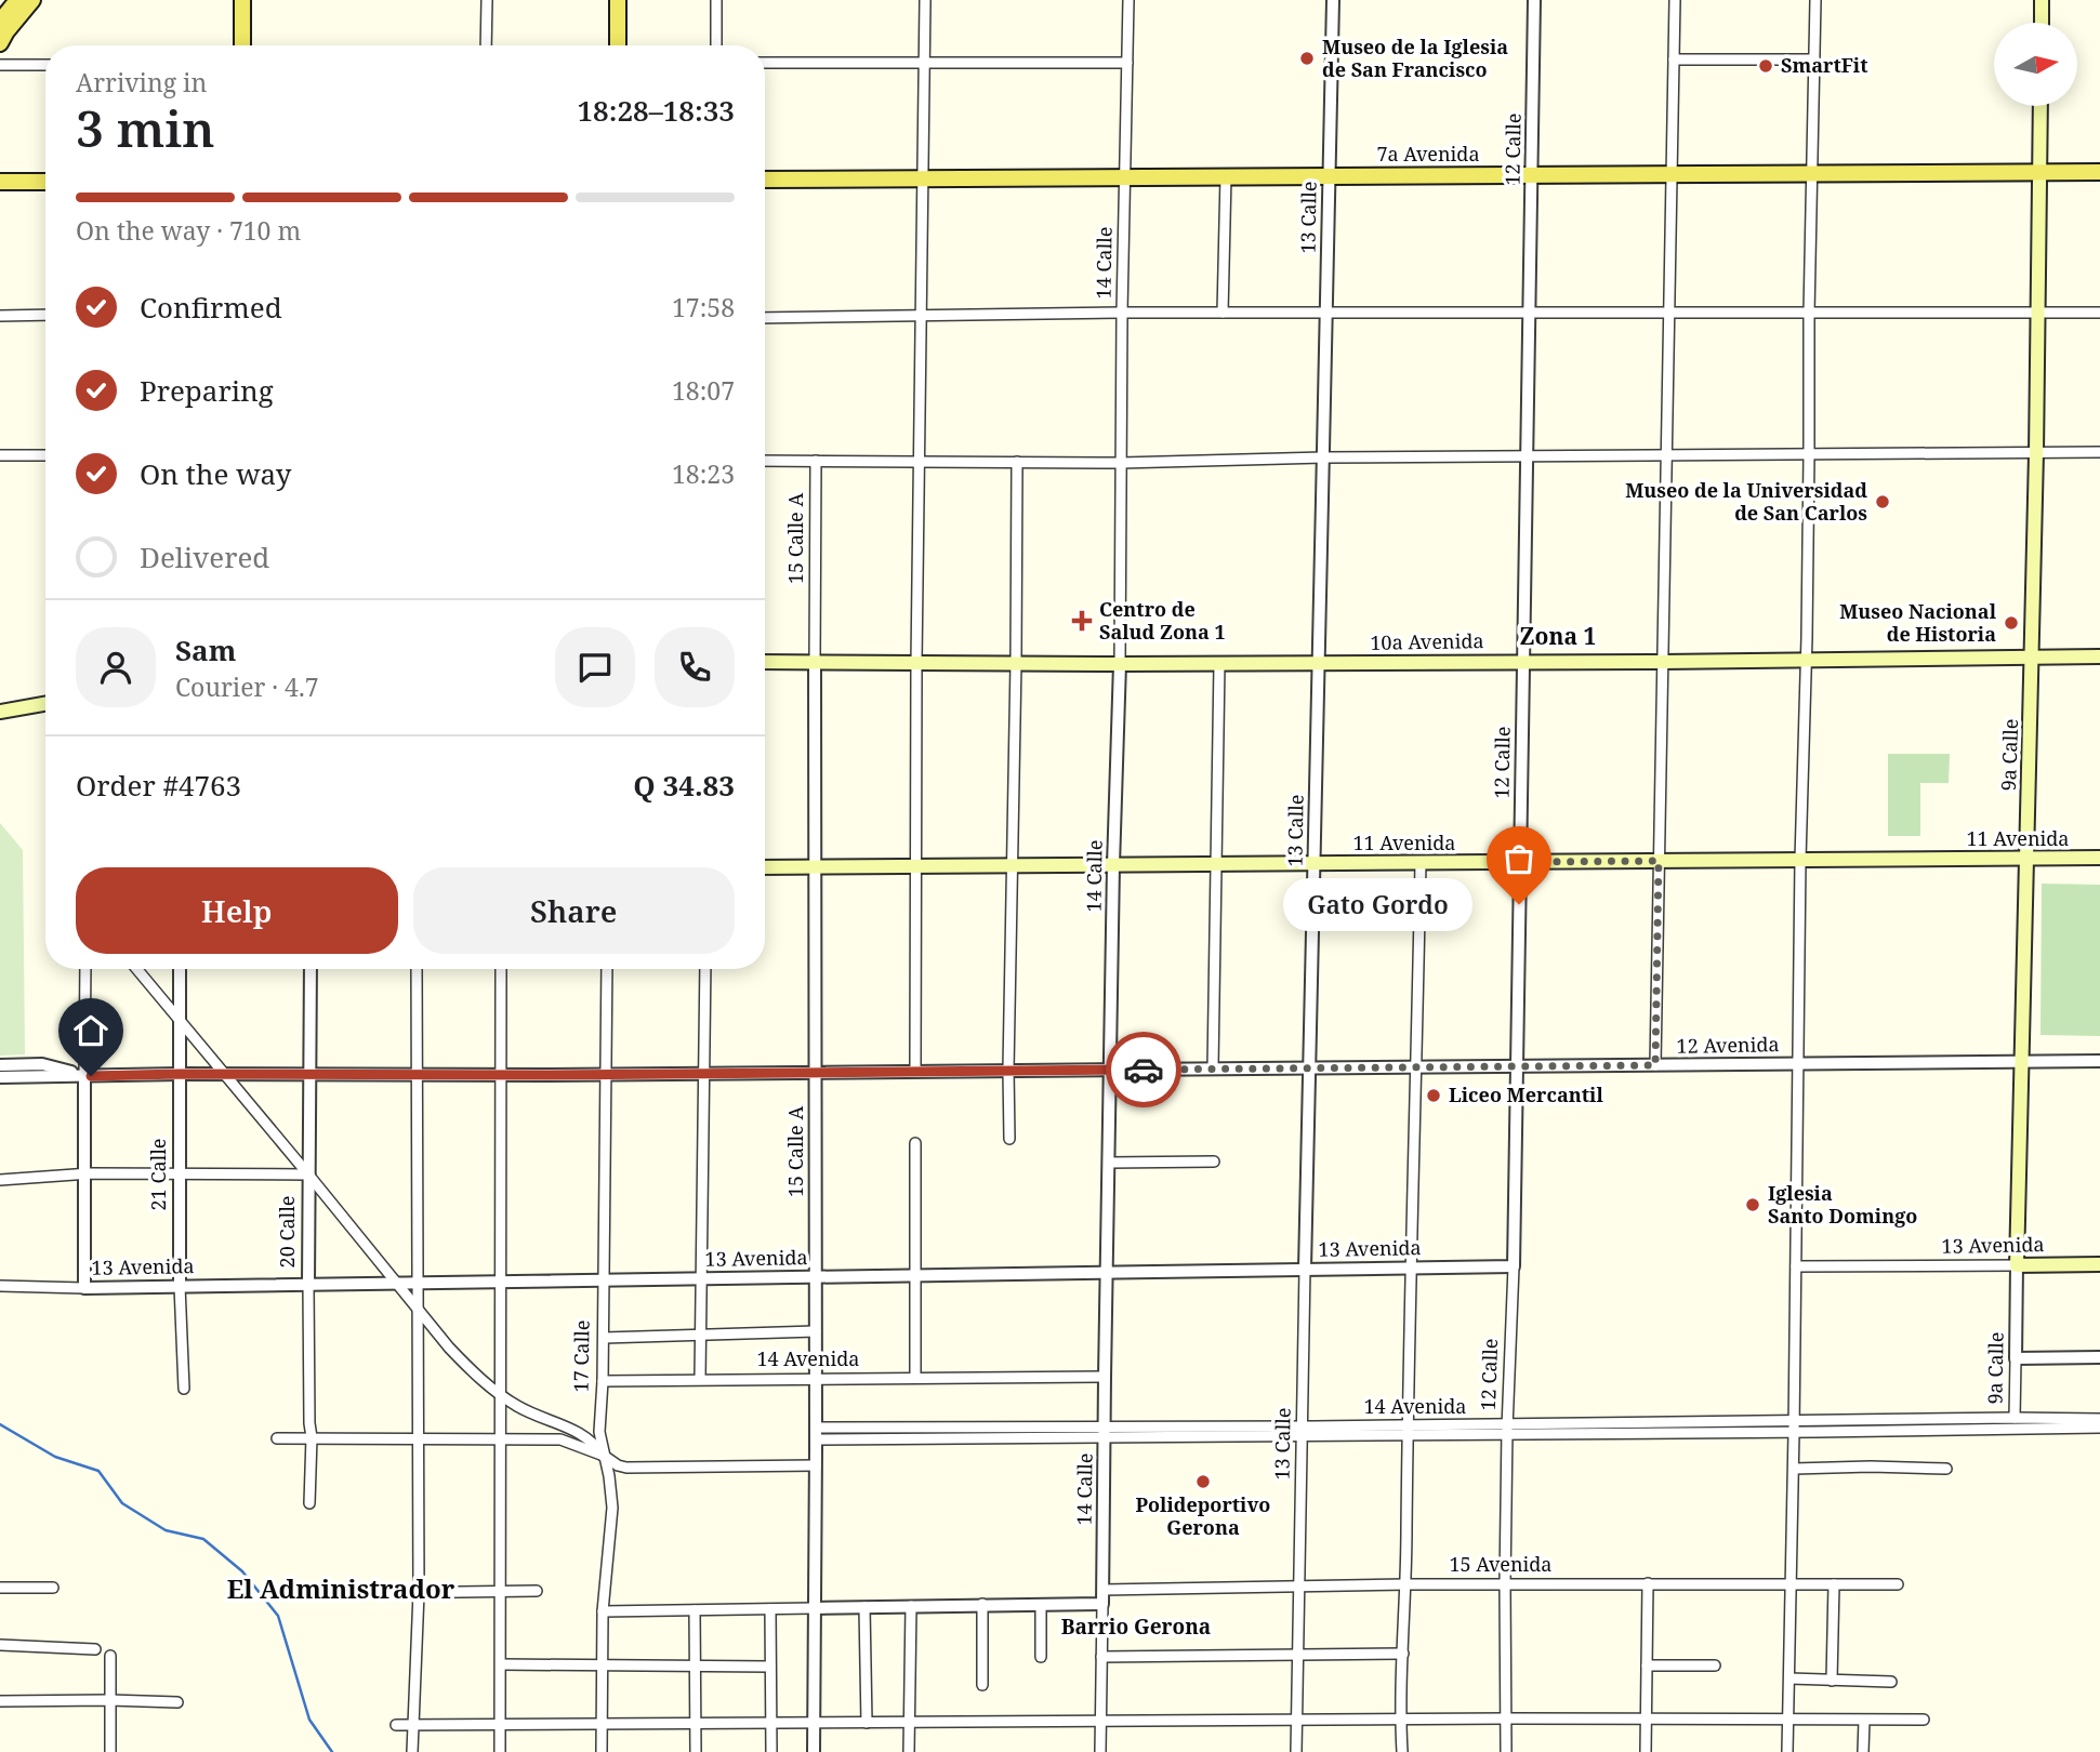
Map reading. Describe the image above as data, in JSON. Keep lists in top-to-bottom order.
{
  "streets": {
    "main road": [
      "7a Avenida",
      "10a Avenida",
      "9a Calle",
      "11 Avenida",
      "13 Avenida"
    ],
    "street": [
      "12 Calle",
      "13 Calle",
      "14 Calle",
      "15 Calle A",
      "12 Avenida",
      "21 Calle",
      "20 Calle",
      "17 Calle",
      "14 Avenida",
      "15 Avenida"
    ]
  },
  "crossings": [
    ["12 Calle", "7a Avenida"],
    ["12 Calle", "10a Avenida"],
    ["12 Calle", "11 Avenida"],
    ["12 Calle", "12 Avenida"],
    ["12 Calle", "13 Avenida"],
    ["12 Calle", "14 Avenida"],
    ["12 Calle", "15 Avenida"],
    ["7a Avenida", "13 Calle"],
    ["7a Avenida", "14 Calle"],
    ["7a Avenida", "9a Calle"],
    ["13 Calle", "10a Avenida"],
    ["13 Calle", "11 Avenida"],
    ["13 Calle", "12 Avenida"],
    ["13 Calle", "13 Avenida"],
    ["13 Calle", "14 Avenida"],
    ["13 Calle", "15 Avenida"],
    ["14 Calle", "10a Avenida"],
    ["14 Calle", "11 Avenida"],
    ["14 Calle", "12 Avenida"],
    ["14 Calle", "13 Avenida"],
    ["14 Calle", "14 Avenida"],
    ["14 Calle", "15 Avenida"],
    ["15 Calle A", "10a Avenida"],
    ["15 Calle A", "11 Avenida"],
    ["15 Calle A", "12 Avenida"],
    ["15 Calle A", "13 Avenida"],
    ["15 Calle A", "14 Avenida"],
    ["10a Avenida", "9a Calle"],
    ["9a Calle", "11 Avenida"],
    ["9a Calle", "12 Avenida"],
    ["9a Calle", "13 Avenida"],
    ["9a Calle", "14 Avenida"],
    ["12 Avenida", "21 Calle"],
    ["12 Avenida", "20 Calle"],
    ["12 Avenida", "17 Calle"],
    ["21 Calle", "13 Avenida"],
    ["20 Calle", "13 Avenida"],
    ["13 Avenida", "17 Calle"],
    ["17 Calle", "14 Avenida"]
  ],
  "districts": ["Zona 1", "El Administrador", "Barrio Gerona"],
  "places": {
    "other": [
      "Museo de la Iglesia de San Francisco",
      "SmartFit",
      "Museo de la Universidad de San Carlos",
      "Museo Nacional de Historia",
      "Gato Gordo",
      "Liceo Mercantil",
      "Iglesia Santo Domingo",
      "Polideportivo Gerona"
    ],
    "health": ["Centro de Salud Zona 1"]
  },
  "north": "right",
  "page": {
    "heading": ["3 min", "Arriving in", "18:28–18:33"],
    "panel": [
      "Sam",
      "Courier · 4.7",
      "Order #4763",
      "Q 34.83"
    ],
    "bar": "On the way · 710 m",
    "list": [
      ["Confirmed", "17:58"],
      ["Preparing", "18:07"],
      ["On the way", "18:23"],
      "Delivered"
    ],
    "buttons": ["Help", "Share"],
    "bubble": "Gato Gordo"
  }
}
